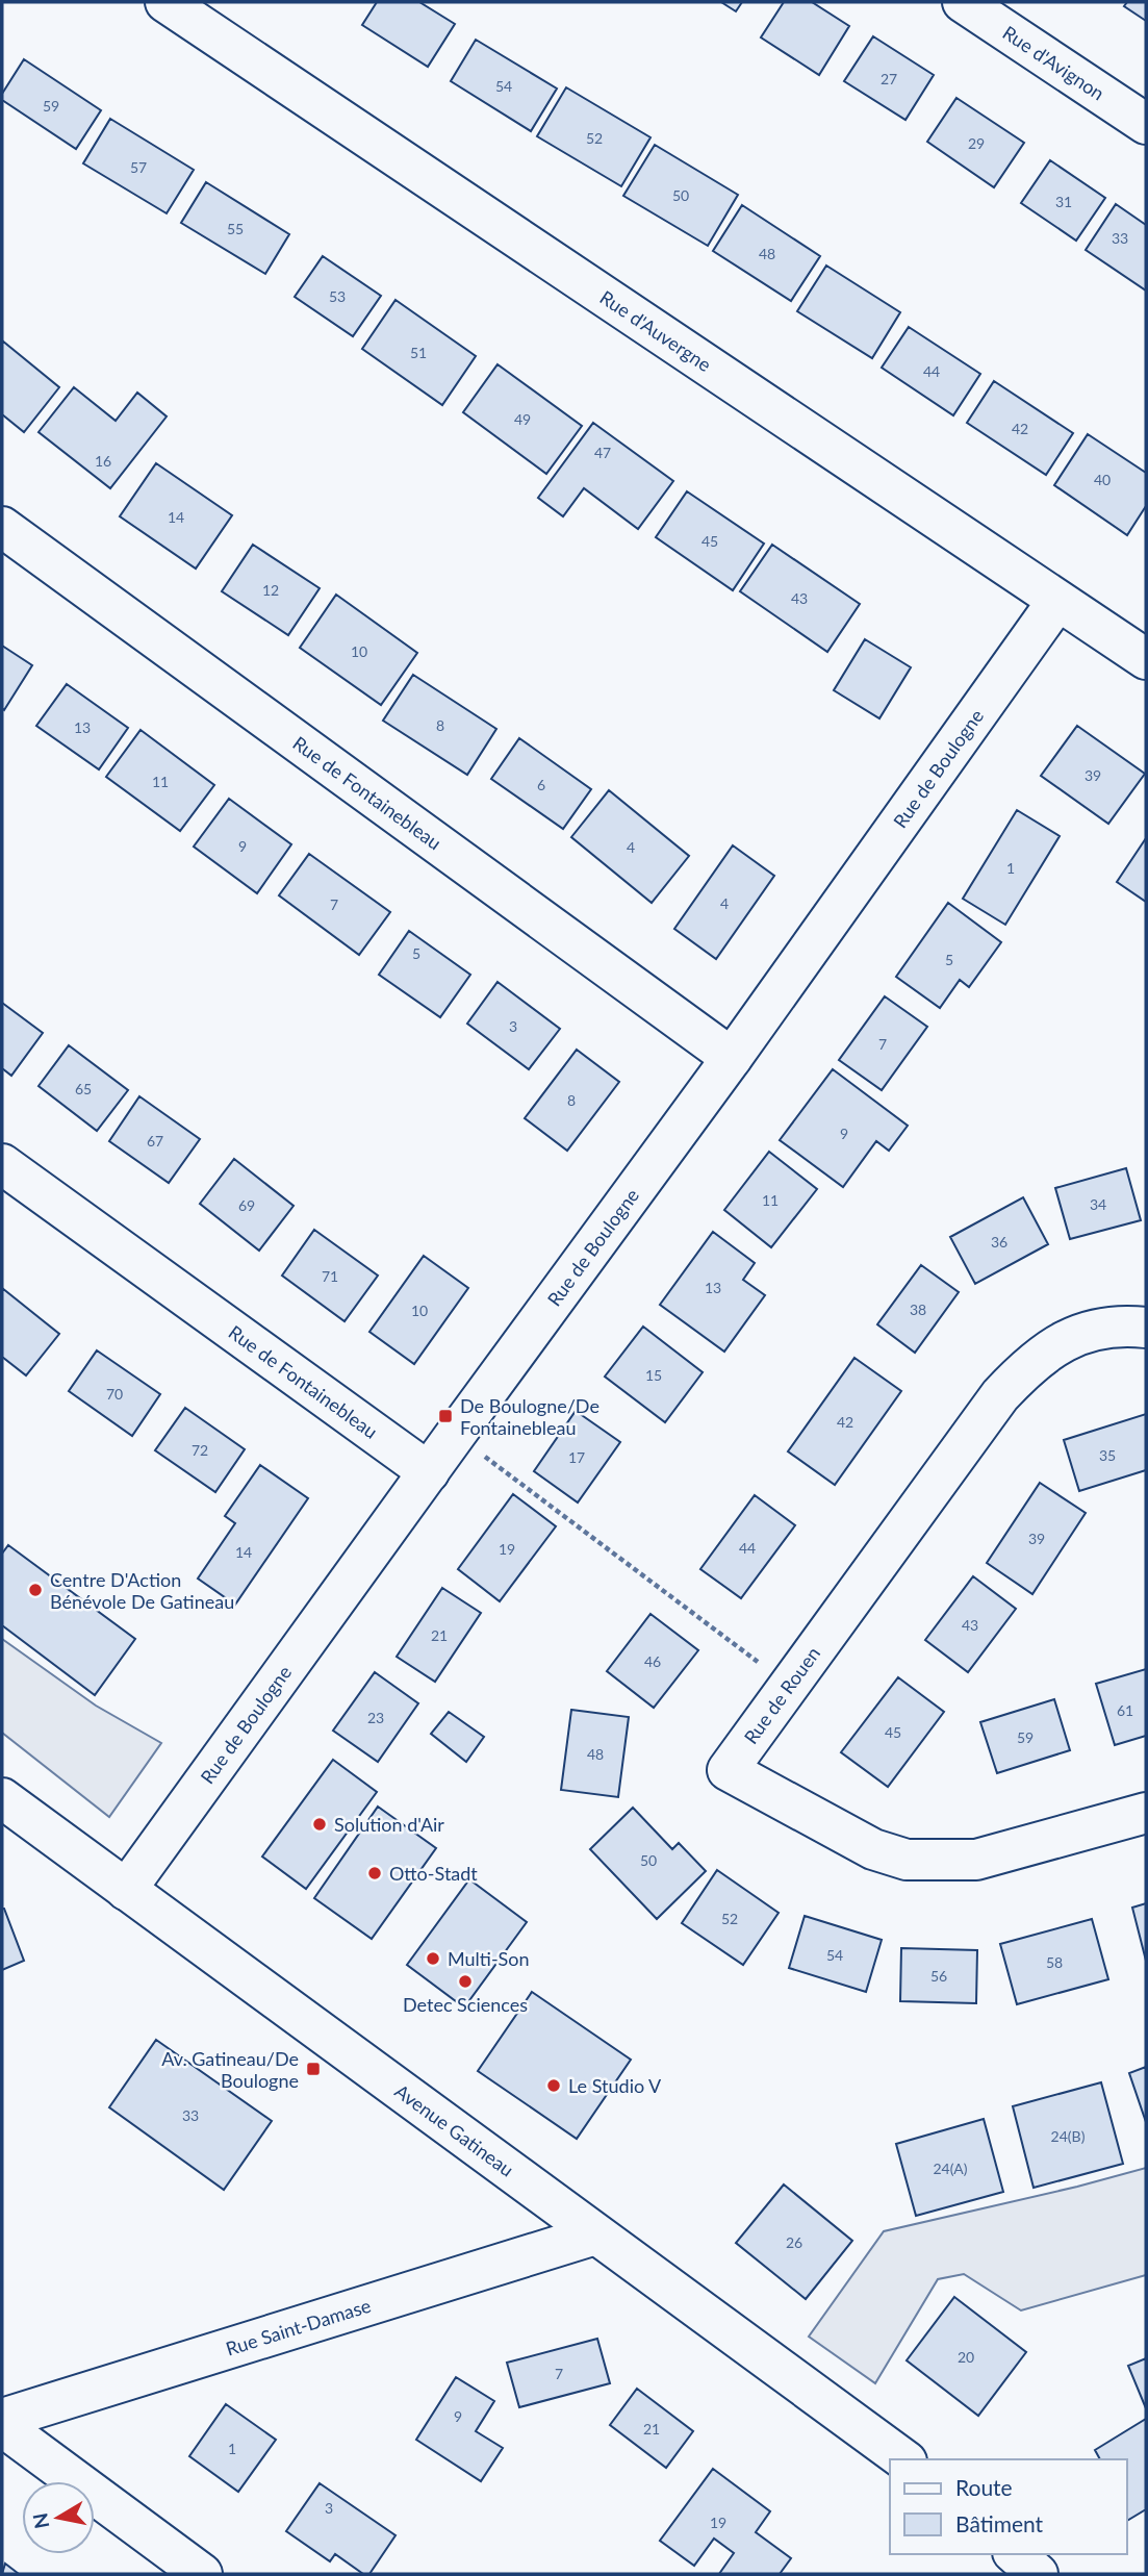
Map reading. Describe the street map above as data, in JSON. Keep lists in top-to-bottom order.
{
  "streets": {
    "street": [
      "Rue d'Avignon",
      "Rue d'Auvergne",
      "Rue de Boulogne",
      "Rue de Fontainebleau",
      "Rue de Rouen",
      "Avenue Gatineau",
      "Rue Saint-Damase"
    ]
  },
  "crossings": [
    ["Rue d'Auvergne", "Rue de Boulogne"],
    ["Rue de Boulogne", "Rue de Fontainebleau"],
    ["Rue de Boulogne", "Avenue Gatineau"],
    ["Avenue Gatineau", "Rue Saint-Damase"]
  ],
  "places": {
    "transit": ["De Boulogne/De Fontainebleau", "Av. Gatineau/De Boulogne"],
    "other": [
      "Centre D'Action Bénévole De Gatineau",
      "Solution d'Air",
      "Otto-Stadt",
      "Multi-Son",
      "Detec Sciences",
      "Le Studio V"
    ]
  },
  "house_numbers": [
    "27",
    "54",
    "59",
    "52",
    "29",
    "57",
    "50",
    "31",
    "55",
    "33",
    "48",
    "53",
    "51",
    "44",
    "49",
    "42",
    "47",
    "16",
    "40",
    "14",
    "45",
    "12",
    "43",
    "10",
    "8",
    "13",
    "39",
    "11",
    "6",
    "9",
    "4",
    "1",
    "4",
    "7",
    "5",
    "5",
    "3",
    "7",
    "65",
    "8",
    "9",
    "67",
    "11",
    "34",
    "69",
    "36",
    "71",
    "13",
    "38",
    "10",
    "15",
    "70",
    "42",
    "72",
    "35",
    "17",
    "39",
    "44",
    "19",
    "14",
    "43",
    "21",
    "46",
    "61",
    "23",
    "45",
    "59",
    "48",
    "50",
    "52",
    "54",
    "58",
    "56",
    "33",
    "24(B)",
    "24(A)",
    "26",
    "20",
    "7",
    "9",
    "21",
    "1",
    "3",
    "19"
  ],
  "legend": ["Route", "Bâtiment"],
  "north": "left"
}
